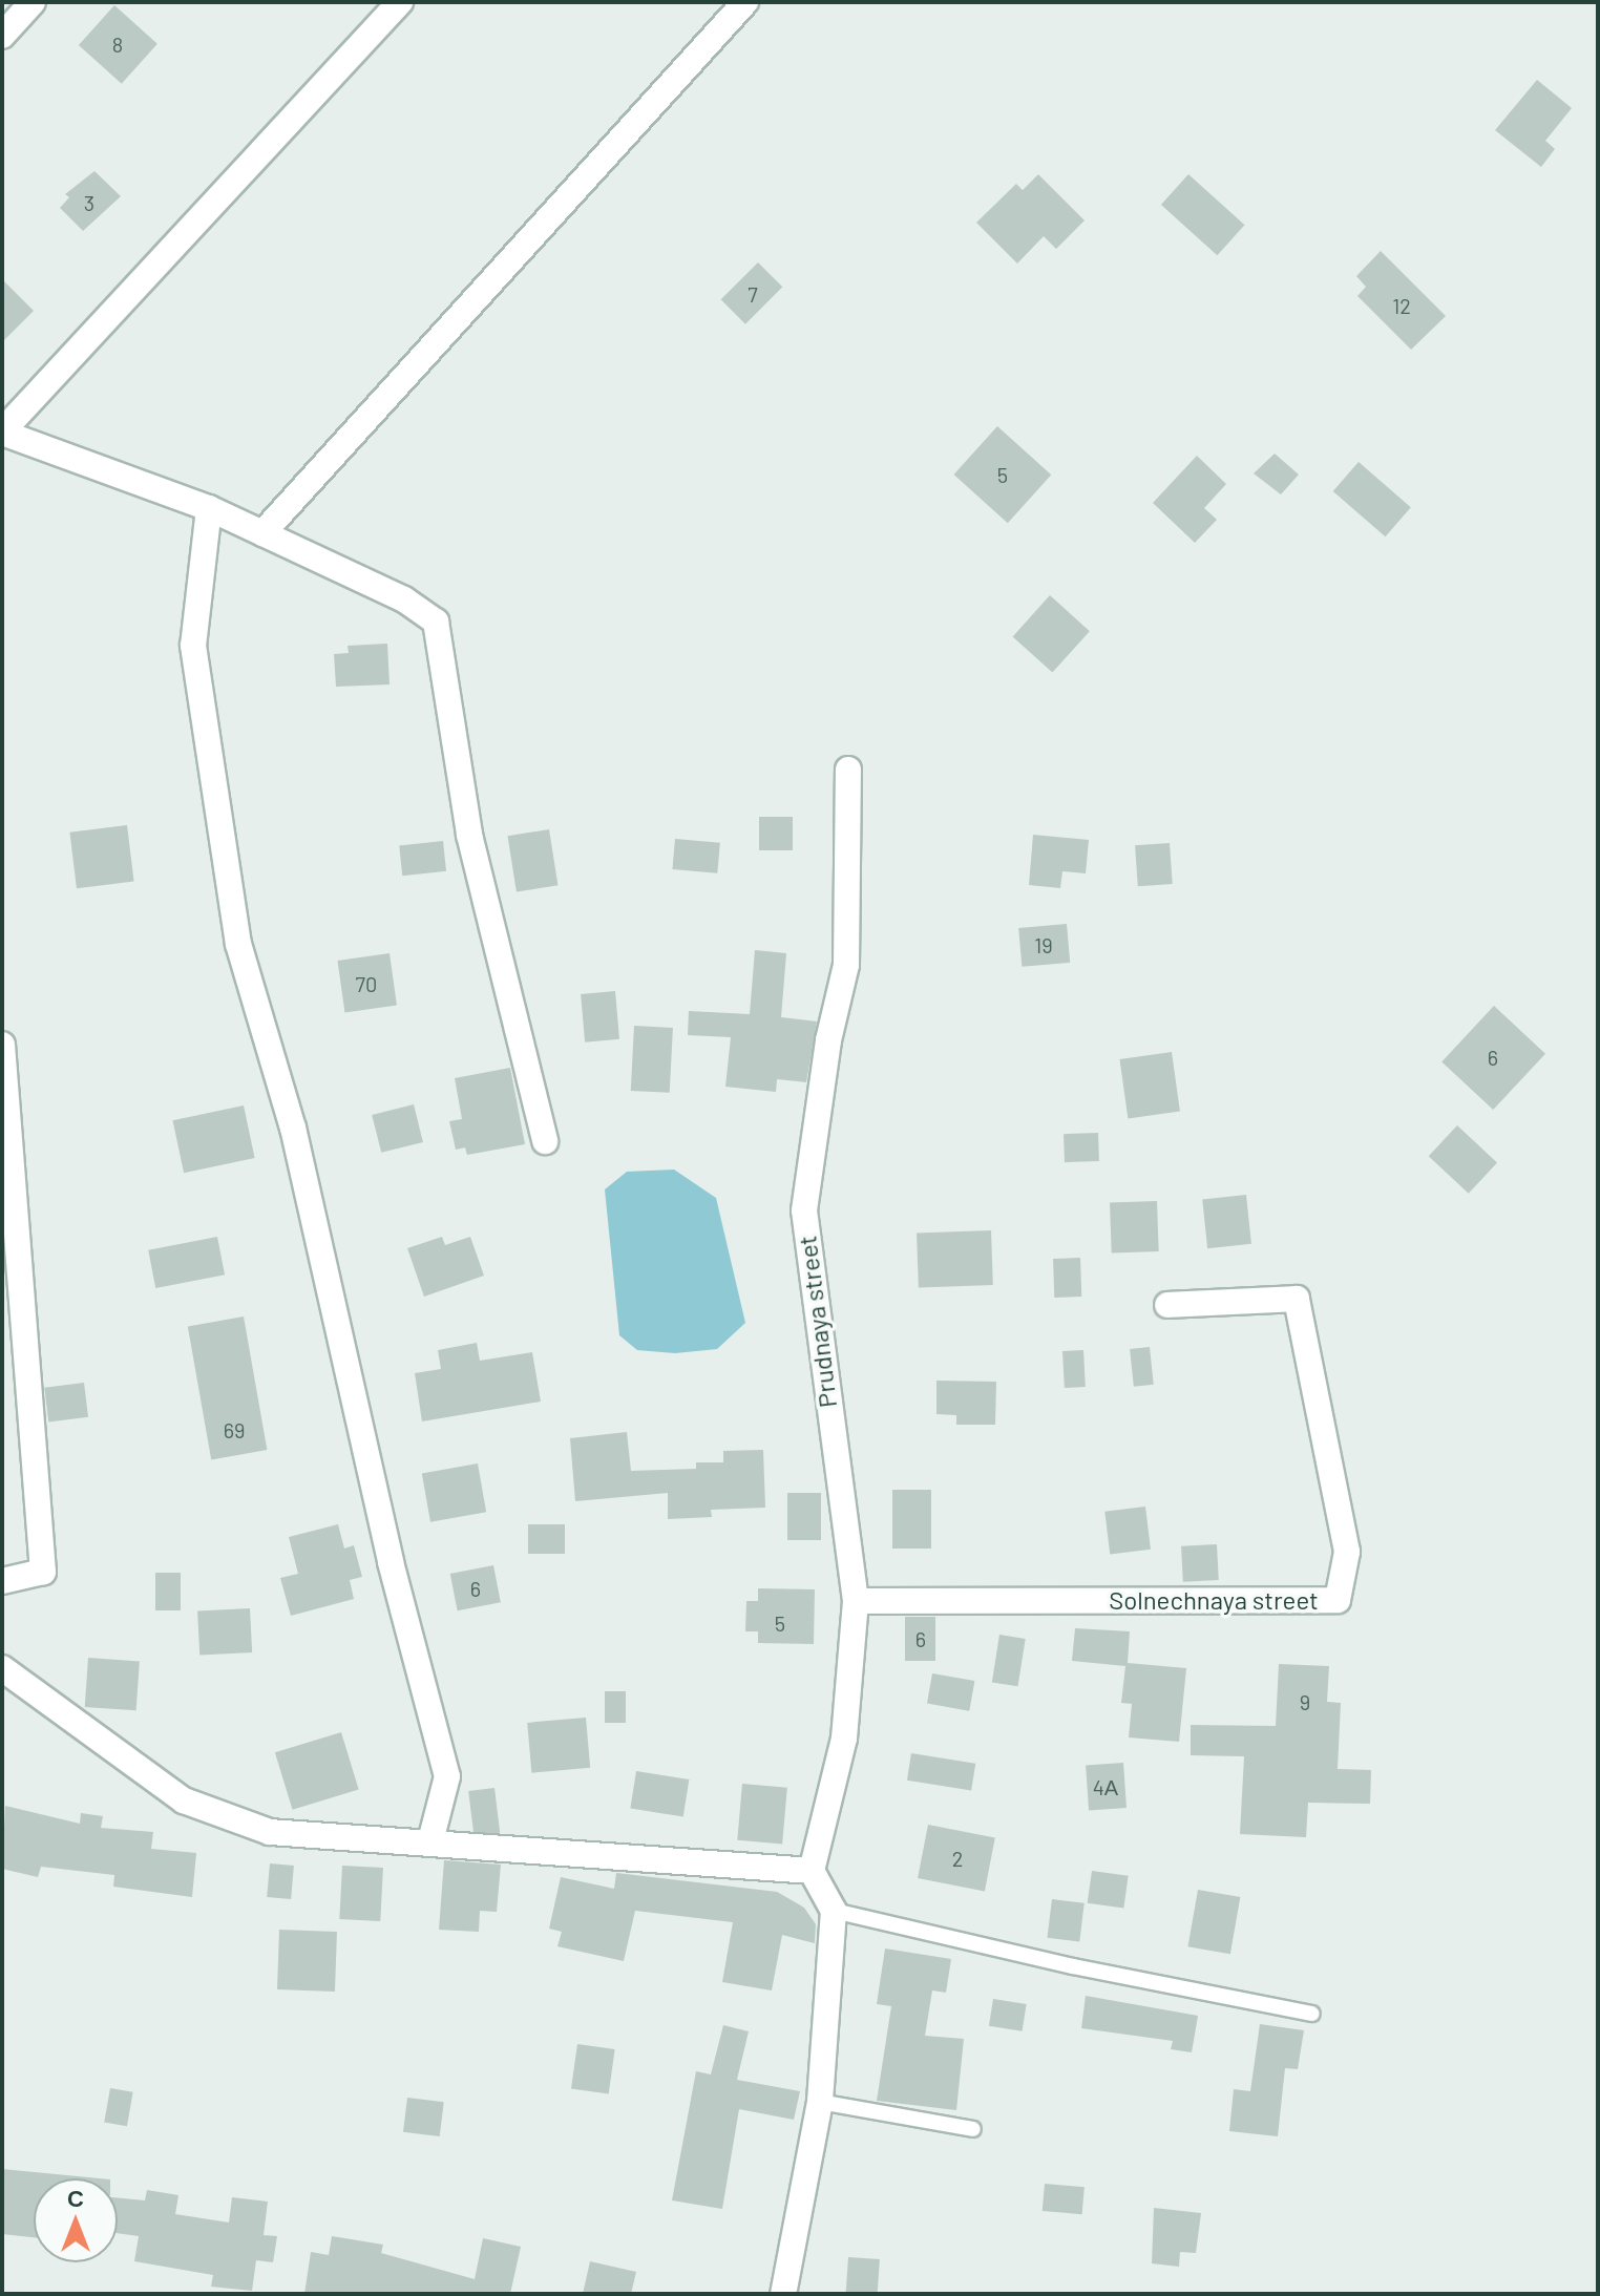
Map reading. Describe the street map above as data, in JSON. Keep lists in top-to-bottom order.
{
  "streets": {
    "street": ["Prudnaya street", "Solnechnaya street"]
  },
  "crossings": [
    ["Prudnaya street", "Solnechnaya street"]
  ],
  "house_numbers": [
    "8",
    "3",
    "7",
    "12",
    "5",
    "19",
    "70",
    "6",
    "69",
    "6",
    "5",
    "6",
    "9",
    "4А",
    "2"
  ],
  "north": "top"
}
